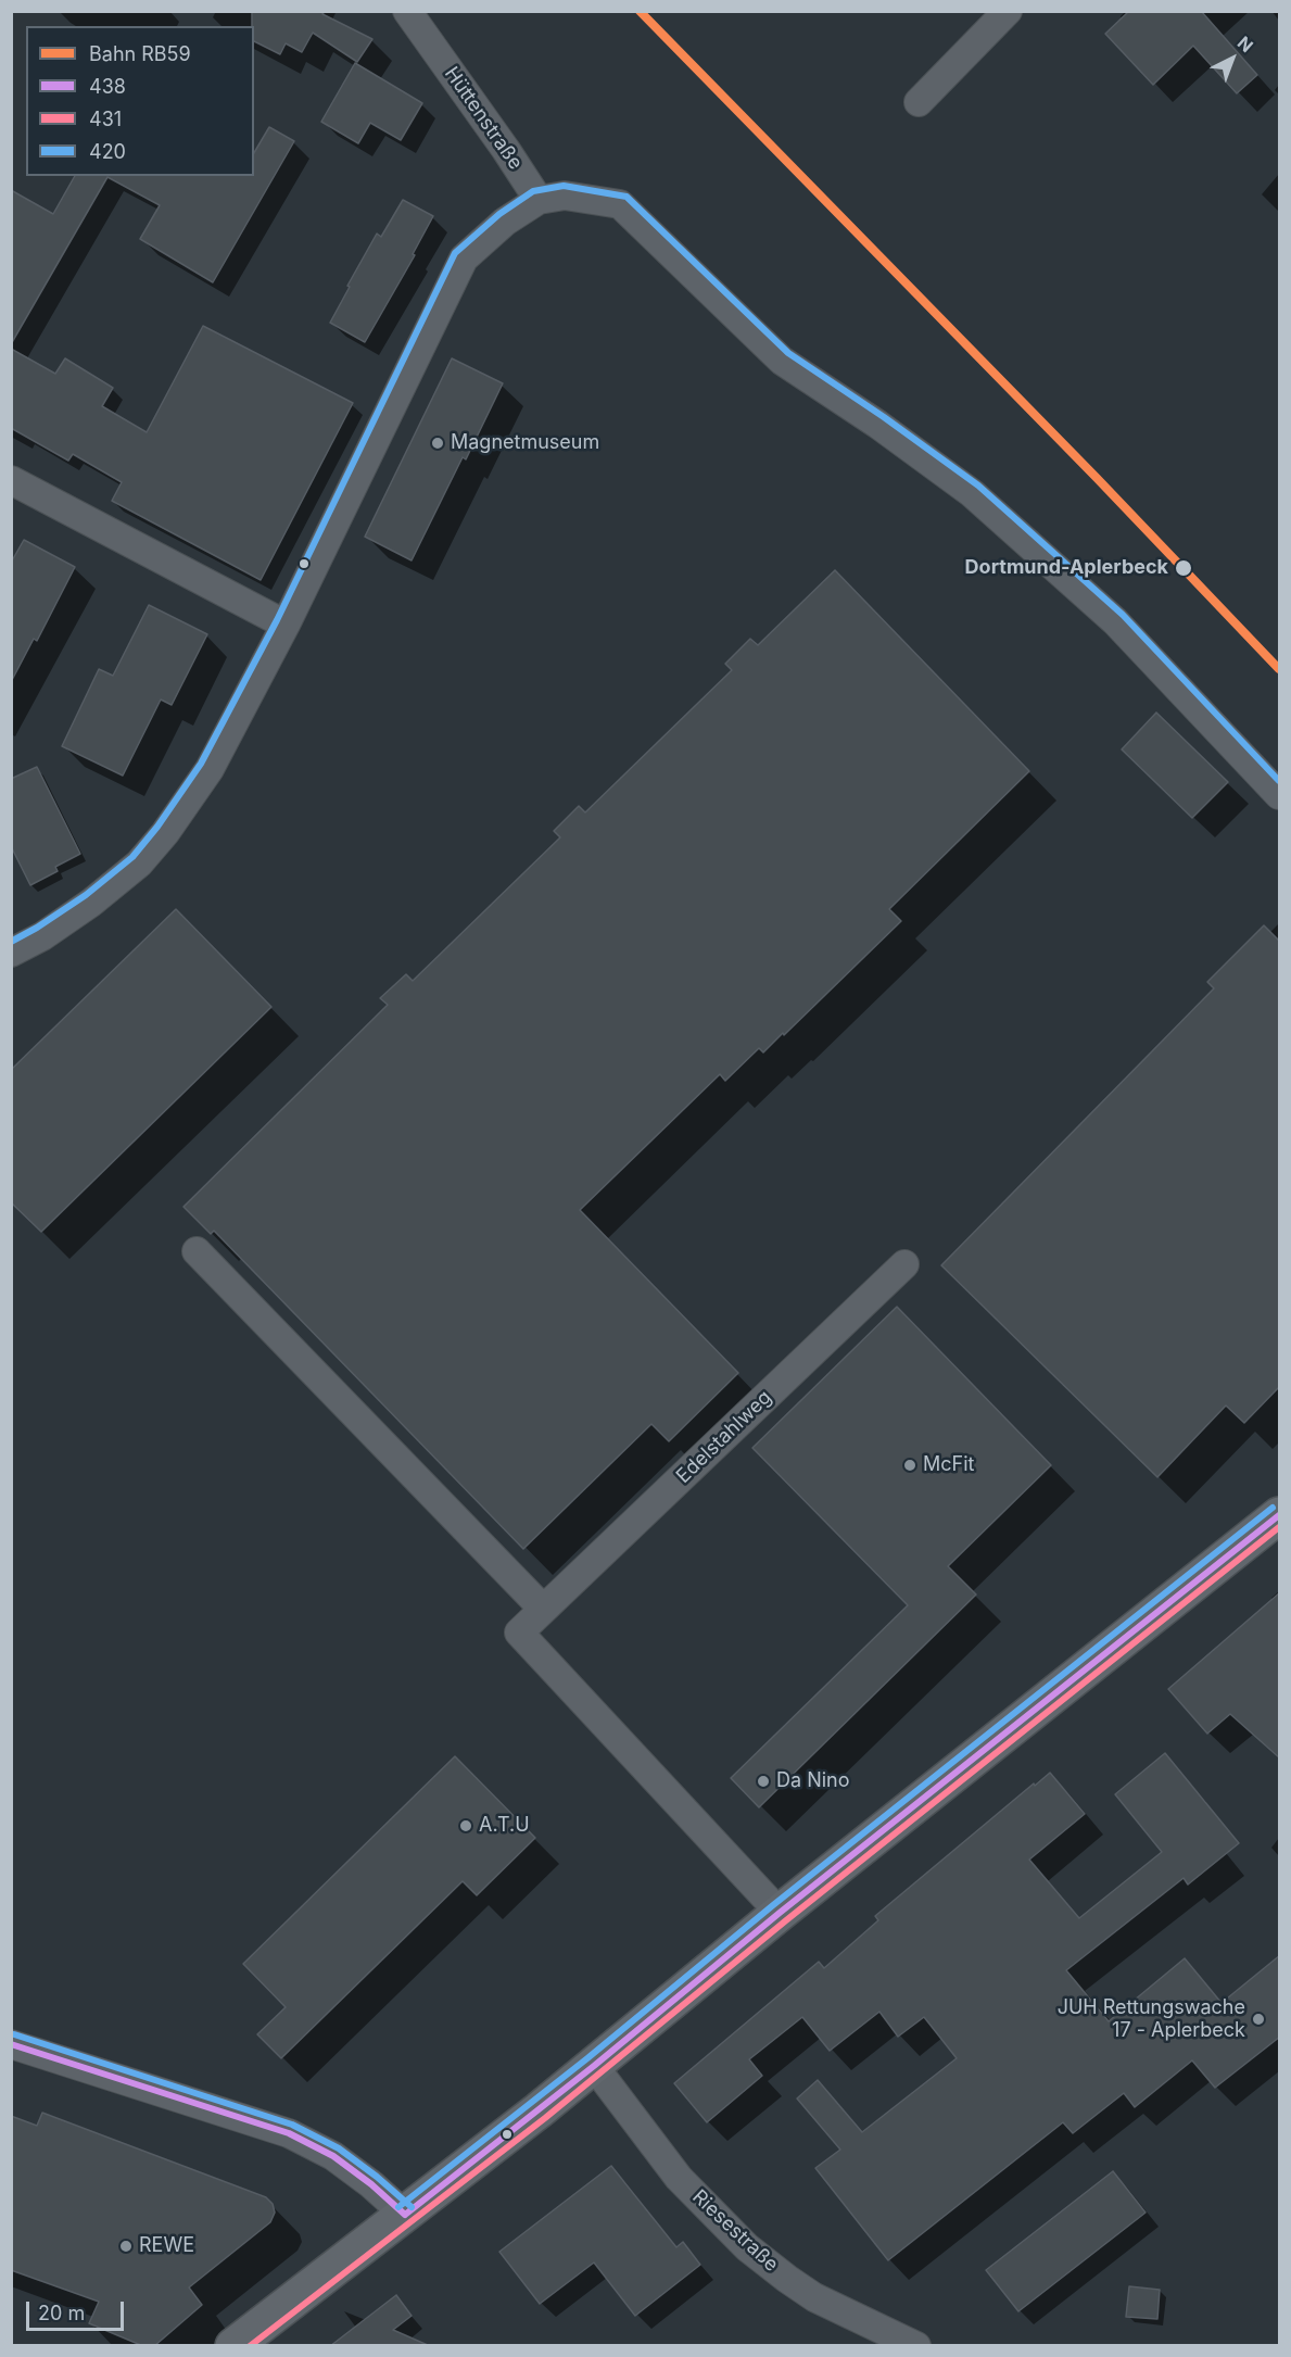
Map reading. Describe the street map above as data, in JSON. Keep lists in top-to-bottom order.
{
  "streets": {
    "street": ["Hüttenstraße", "Edelstahlweg", "Riesestraße"]
  },
  "places": [
    "Magnetmuseum",
    "Dortmund-Aplerbeck",
    "McFit",
    "Da Nino",
    "A.T.U",
    "JUH Rettungswache 17 - Aplerbeck",
    "REWE"
  ],
  "lines": [
    "rail line RB59",
    "transit line 420",
    "transit line 438",
    "transit line 431"
  ],
  "legend": [
    "Bahn RB59",
    "438",
    "431",
    "420"
  ],
  "scale_bar": "20 m",
  "north": "top right"
}
